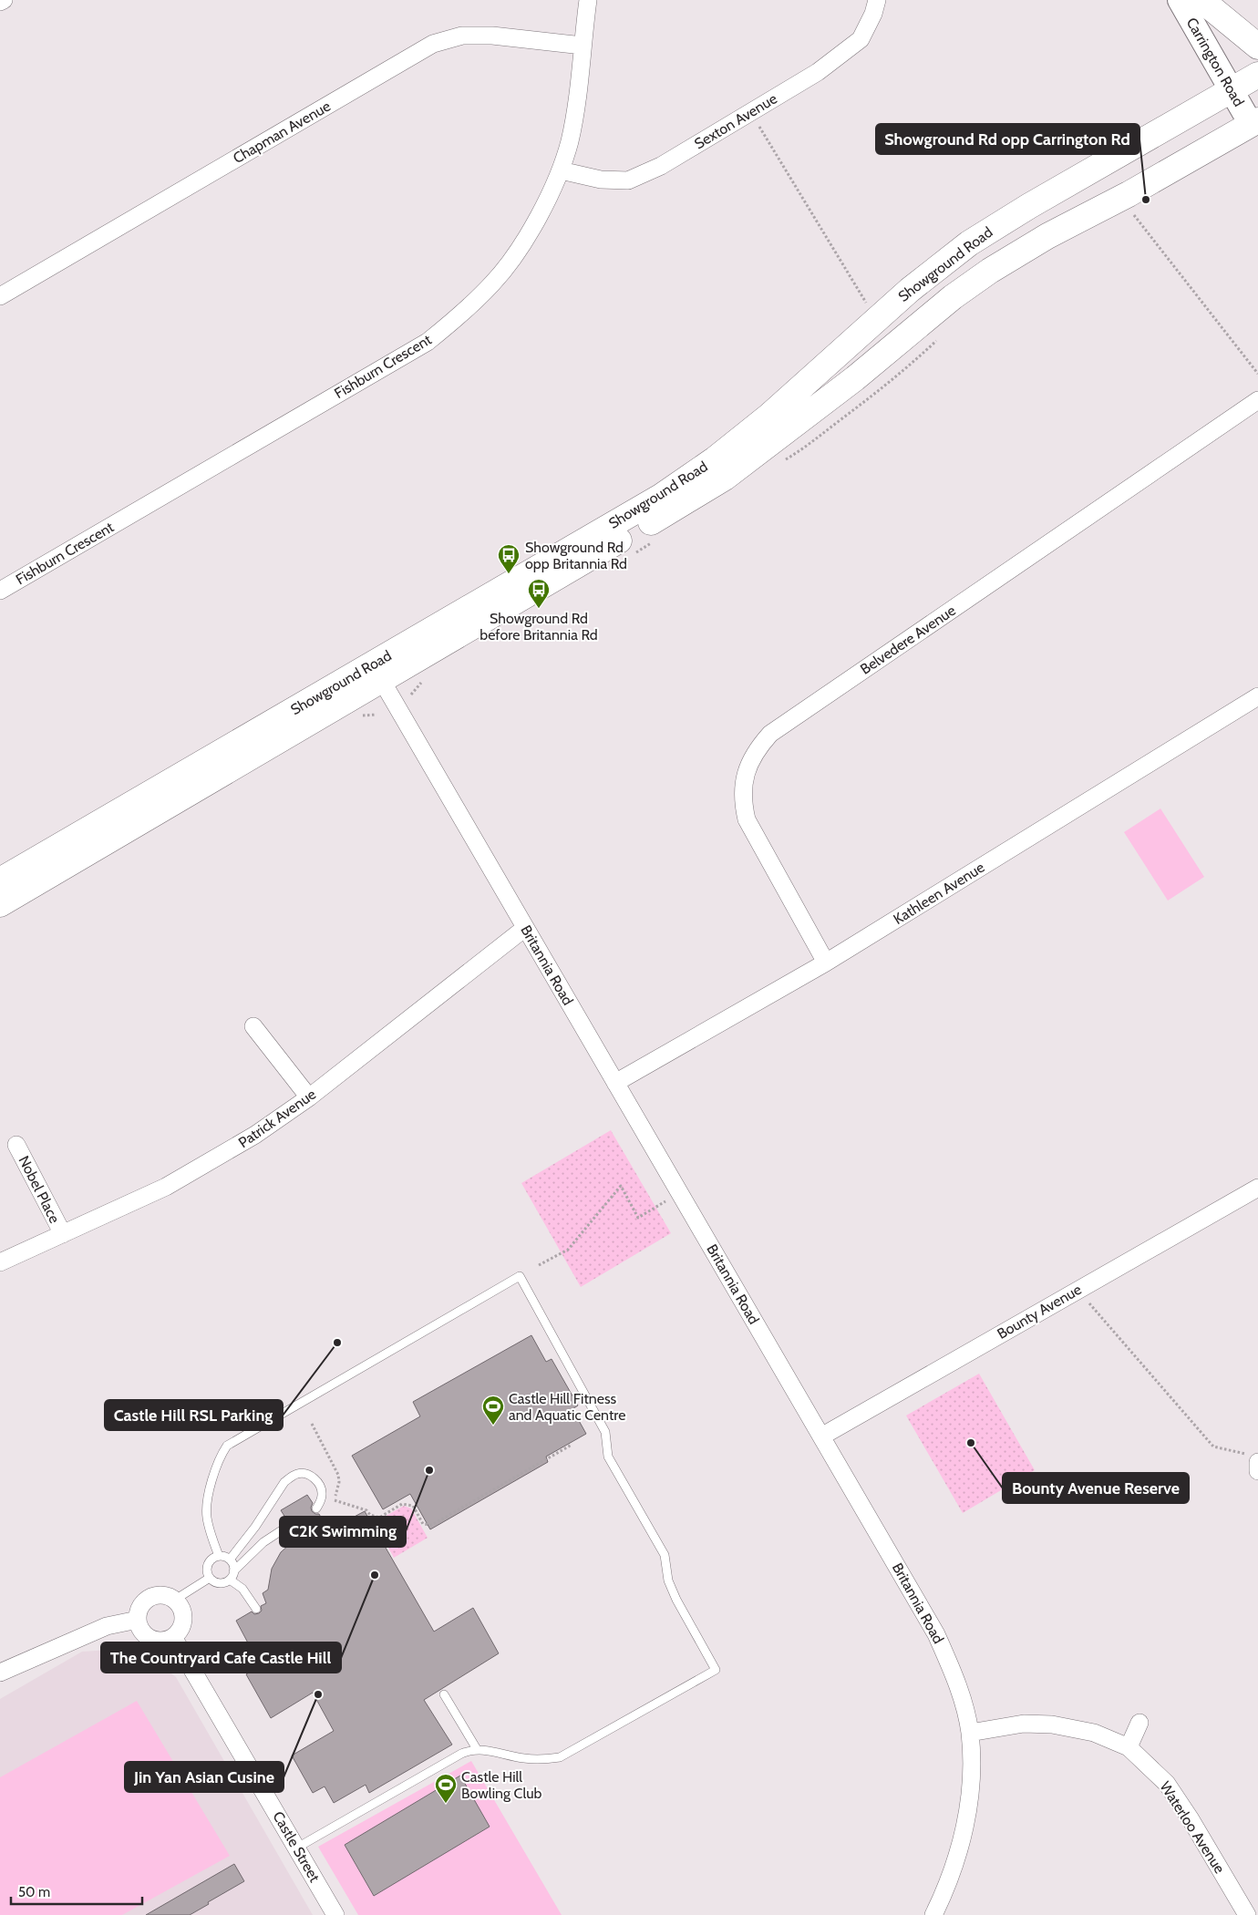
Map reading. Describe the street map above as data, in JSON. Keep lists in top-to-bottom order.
{
  "streets": {
    "main road": ["Carrington Road", "Showground Road"],
    "street": [
      "Sexton Avenue",
      "Chapman Avenue",
      "Fishburn Crescent",
      "Belvedere Avenue",
      "Kathleen Avenue",
      "Britannia Road",
      "Patrick Avenue",
      "Nobel Place",
      "Bounty Avenue",
      "Waterloo Avenue",
      "Castle Street"
    ]
  },
  "crossings": [
    ["Carrington Road", "Showground Road"],
    ["Sexton Avenue", "Fishburn Crescent"],
    ["Chapman Avenue", "Fishburn Crescent"],
    ["Showground Road", "Britannia Road"],
    ["Belvedere Avenue", "Kathleen Avenue"],
    ["Kathleen Avenue", "Britannia Road"],
    ["Britannia Road", "Patrick Avenue"],
    ["Britannia Road", "Bounty Avenue"],
    ["Britannia Road", "Waterloo Avenue"],
    ["Patrick Avenue", "Nobel Place"]
  ],
  "places": {
    "other": [
      "Showground Rd opp Carrington Rd",
      "Castle Hill RSL Parking",
      "Bounty Avenue Reserve",
      "C2K Swimming",
      "The Countryard Cafe Castle Hill",
      "Jin Yan Asian Cusine"
    ],
    "bus stop": ["Showground Rd opp Britannia Rd", "Showground Rd before Britannia Rd"],
    "sports": ["Castle Hill Fitness and Aquatic Centre", "Castle Hill Bowling Club"]
  },
  "scale_bar": "50 m"
}
